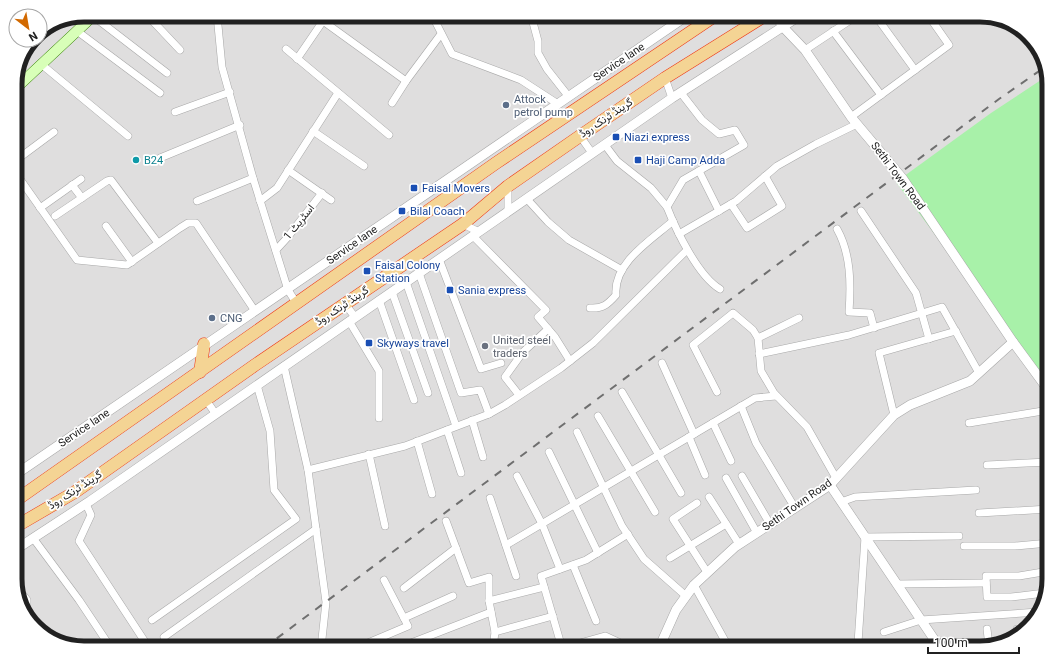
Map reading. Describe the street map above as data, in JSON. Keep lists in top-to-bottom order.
{
  "streets": {
    "highway": ["گرینڈ ٹرنک روڈ"],
    "street": ["Service lane", "Sethi Town Road", "اسٹریٹ 1"]
  },
  "places": {
    "other": [
      "Attock petrol pump",
      "B24",
      "CNG",
      "United steel traders"
    ],
    "transit": [
      "Niazi express",
      "Haji Camp Adda",
      "Faisal Movers",
      "Bilal Coach",
      "Faisal Colony Station",
      "Sania express",
      "Skyways travel"
    ]
  },
  "scale_bar": "100 m",
  "north": "bottom right"
}
